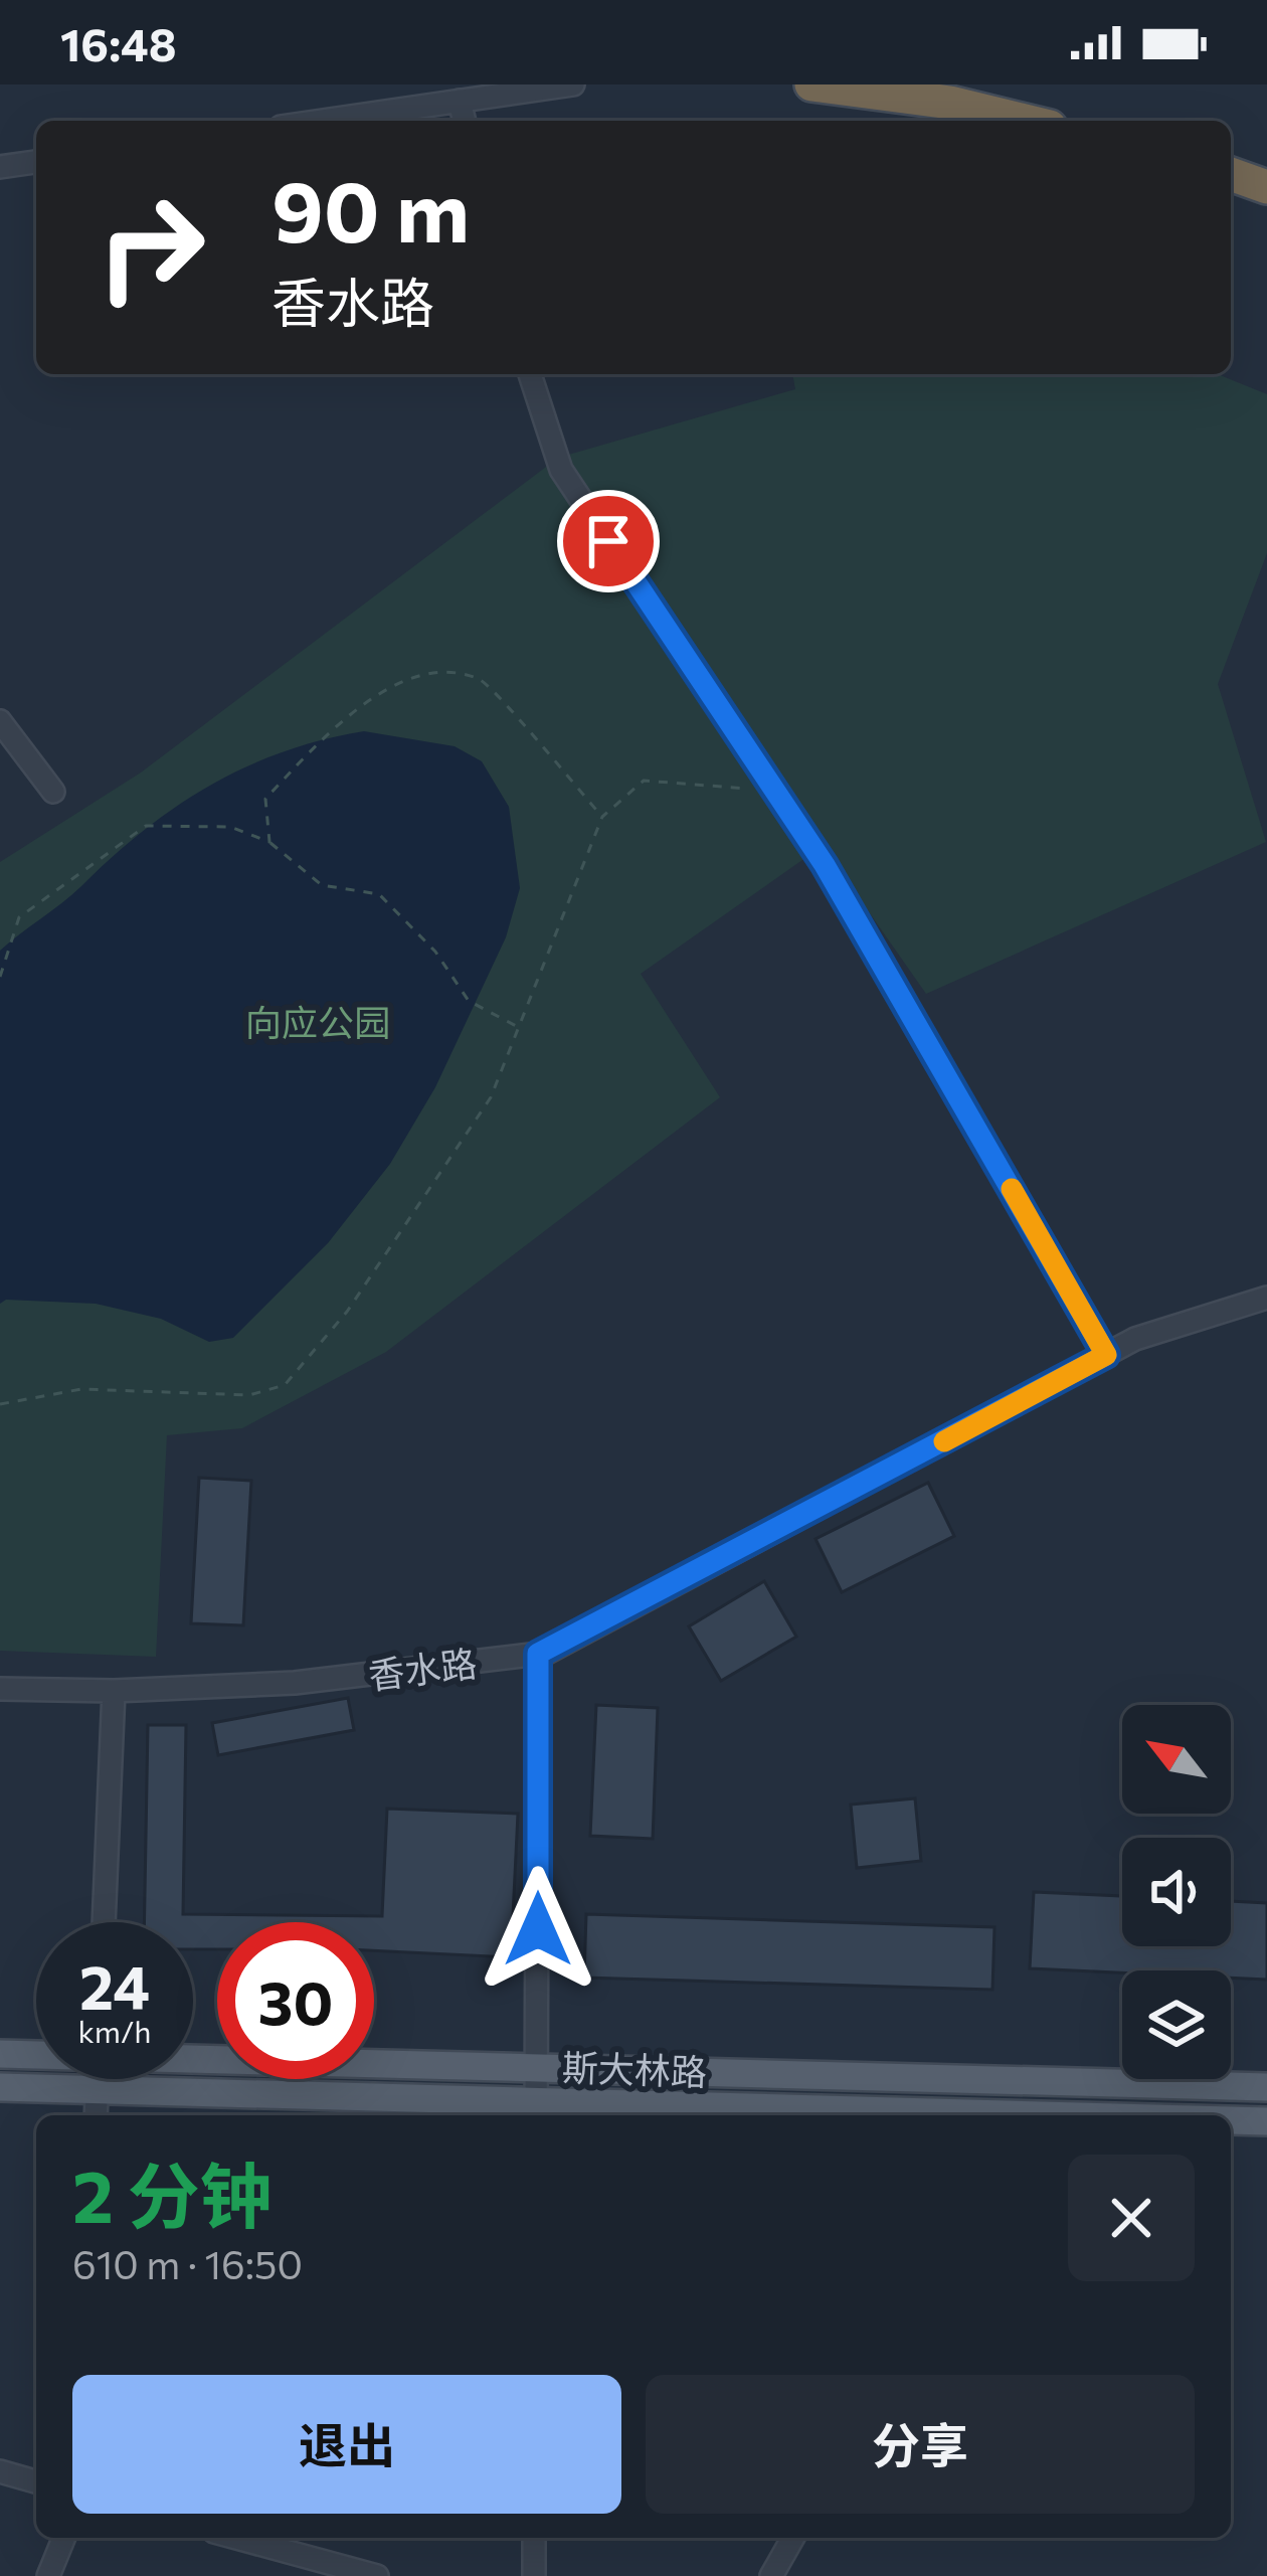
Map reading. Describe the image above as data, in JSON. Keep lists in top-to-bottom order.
{
  "streets": {
    "main road": ["斯大林路"],
    "street": ["香水路"]
  },
  "parks": ["向应公园"],
  "north": "top left",
  "page": {
    "status": "16:48",
    "turn": ["90 m", "香水路"],
    "speed": "24 km/h",
    "limit": "30",
    "heading": ["2 分钟", "610 m · 16:50"],
    "buttons": ["退出", "分享"]
  }
}
